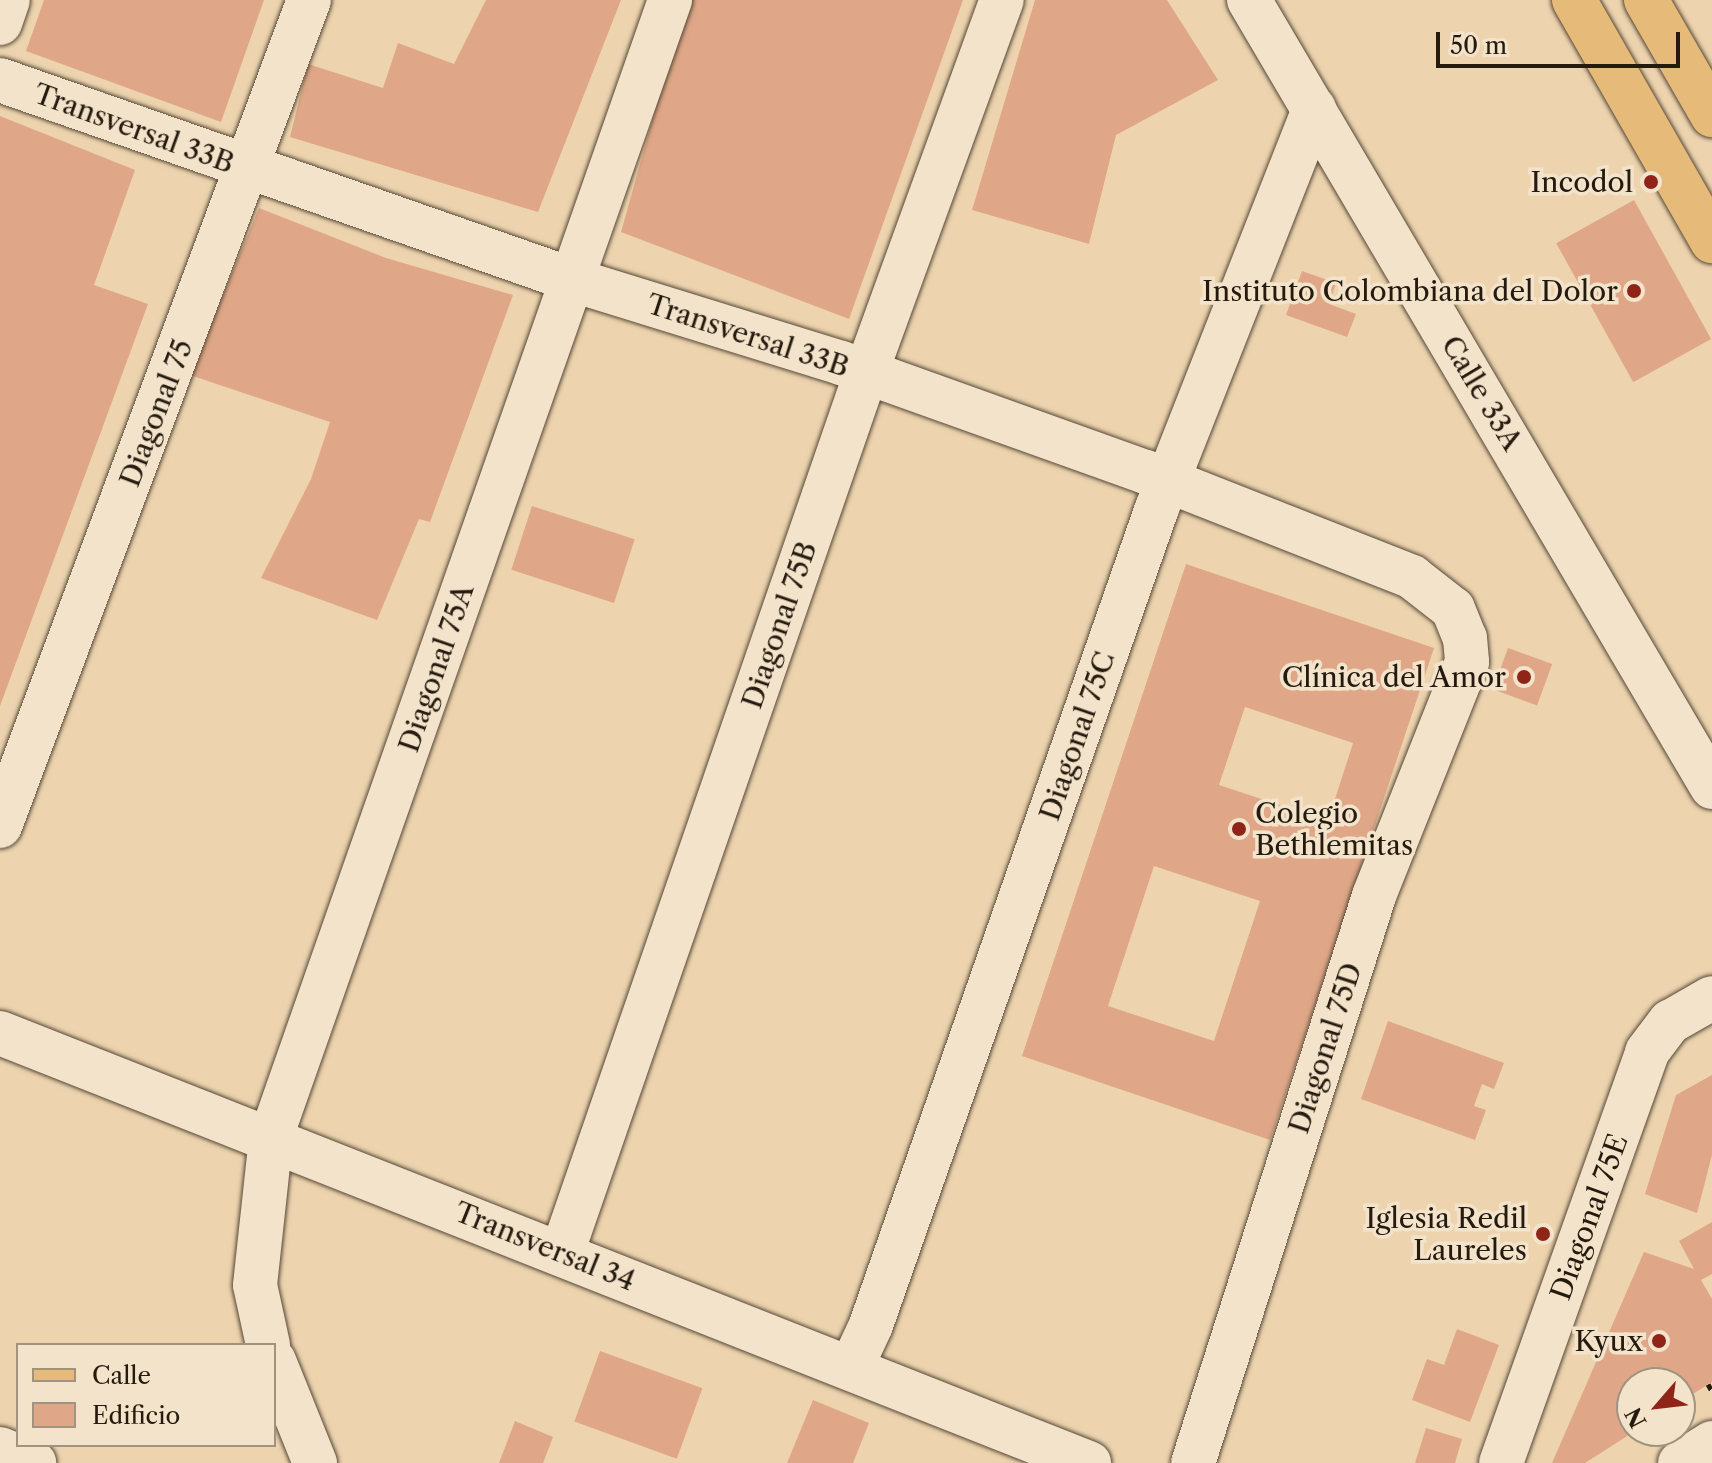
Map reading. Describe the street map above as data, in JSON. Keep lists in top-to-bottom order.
{
  "streets": {
    "street": [
      "Transversal 33B",
      "Calle 33A",
      "Diagonal 75",
      "Diagonal 75B",
      "Diagonal 75A",
      "Diagonal 75C",
      "Diagonal 75D",
      "Diagonal 75E",
      "Transversal 34"
    ]
  },
  "crossings": [
    ["Transversal 33B", "Diagonal 75"],
    ["Transversal 33B", "Diagonal 75B"],
    ["Transversal 33B", "Diagonal 75A"],
    ["Transversal 33B", "Diagonal 75C"],
    ["Transversal 33B", "Diagonal 75D"],
    ["Calle 33A", "Diagonal 75C"],
    ["Diagonal 75B", "Transversal 34"],
    ["Diagonal 75A", "Transversal 34"],
    ["Diagonal 75C", "Transversal 34"]
  ],
  "places": [
    "Incodol",
    "Instituto Colombiana del Dolor",
    "Clínica del Amor",
    "Colegio Bethlemitas",
    "Iglesia Redil Laureles",
    "Kyux"
  ],
  "legend": ["Calle", "Edificio"],
  "scale_bar": "50 m",
  "north": "bottom left"
}
